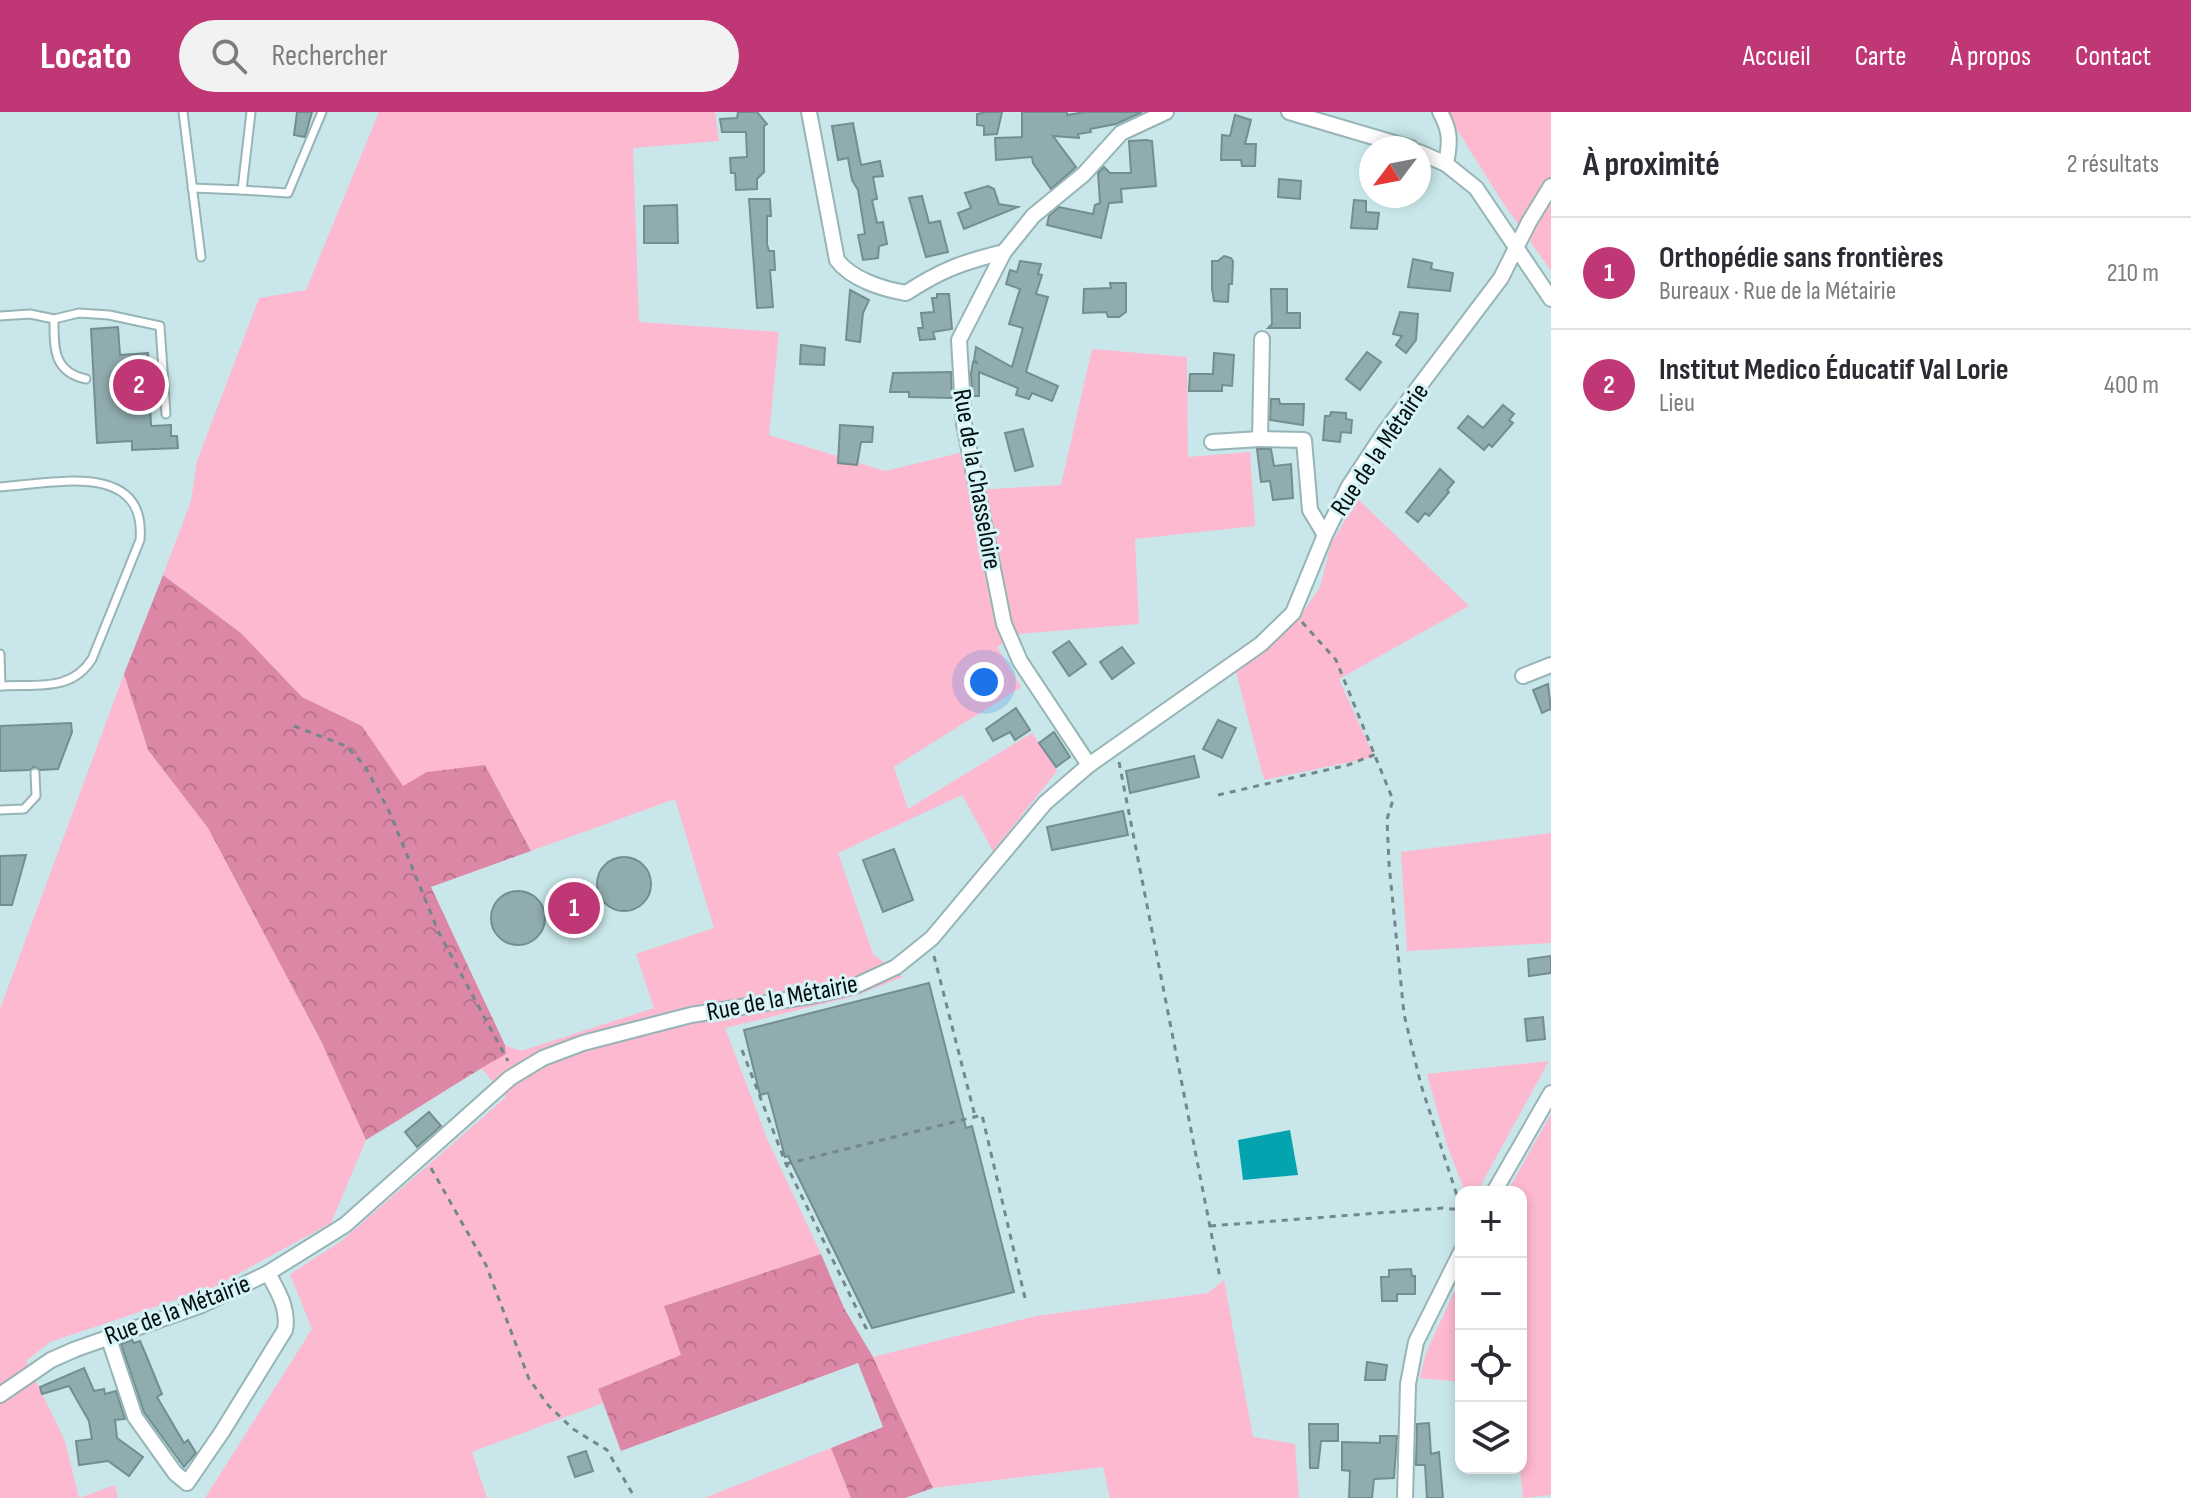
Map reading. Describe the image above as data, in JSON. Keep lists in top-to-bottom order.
{
  "streets": {
    "street": ["Rue de la Métairie", "Rue de la Chasseloire"]
  },
  "crossings": [
    ["Rue de la Métairie", "Rue de la Chasseloire"]
  ],
  "north": "bottom left",
  "page": {
    "header": "Locato",
    "search": "Rechercher",
    "nav": [
      "Accueil",
      "Carte",
      "À propos",
      "Contact"
    ],
    "heading": ["À proximité", "2 résultats"],
    "list": [
      {
        "mark": "1",
        "name": "Orthopédie sans frontières",
        "note": "Bureaux · Rue de la Métairie",
        "value": "210 m"
      },
      {
        "mark": "2",
        "name": "Institut Medico Éducatif Val Lorie",
        "note": "Lieu",
        "value": "400 m"
      }
    ],
    "pins": ["2", "1"],
    "map_buttons": ["+", "−"]
  }
}
